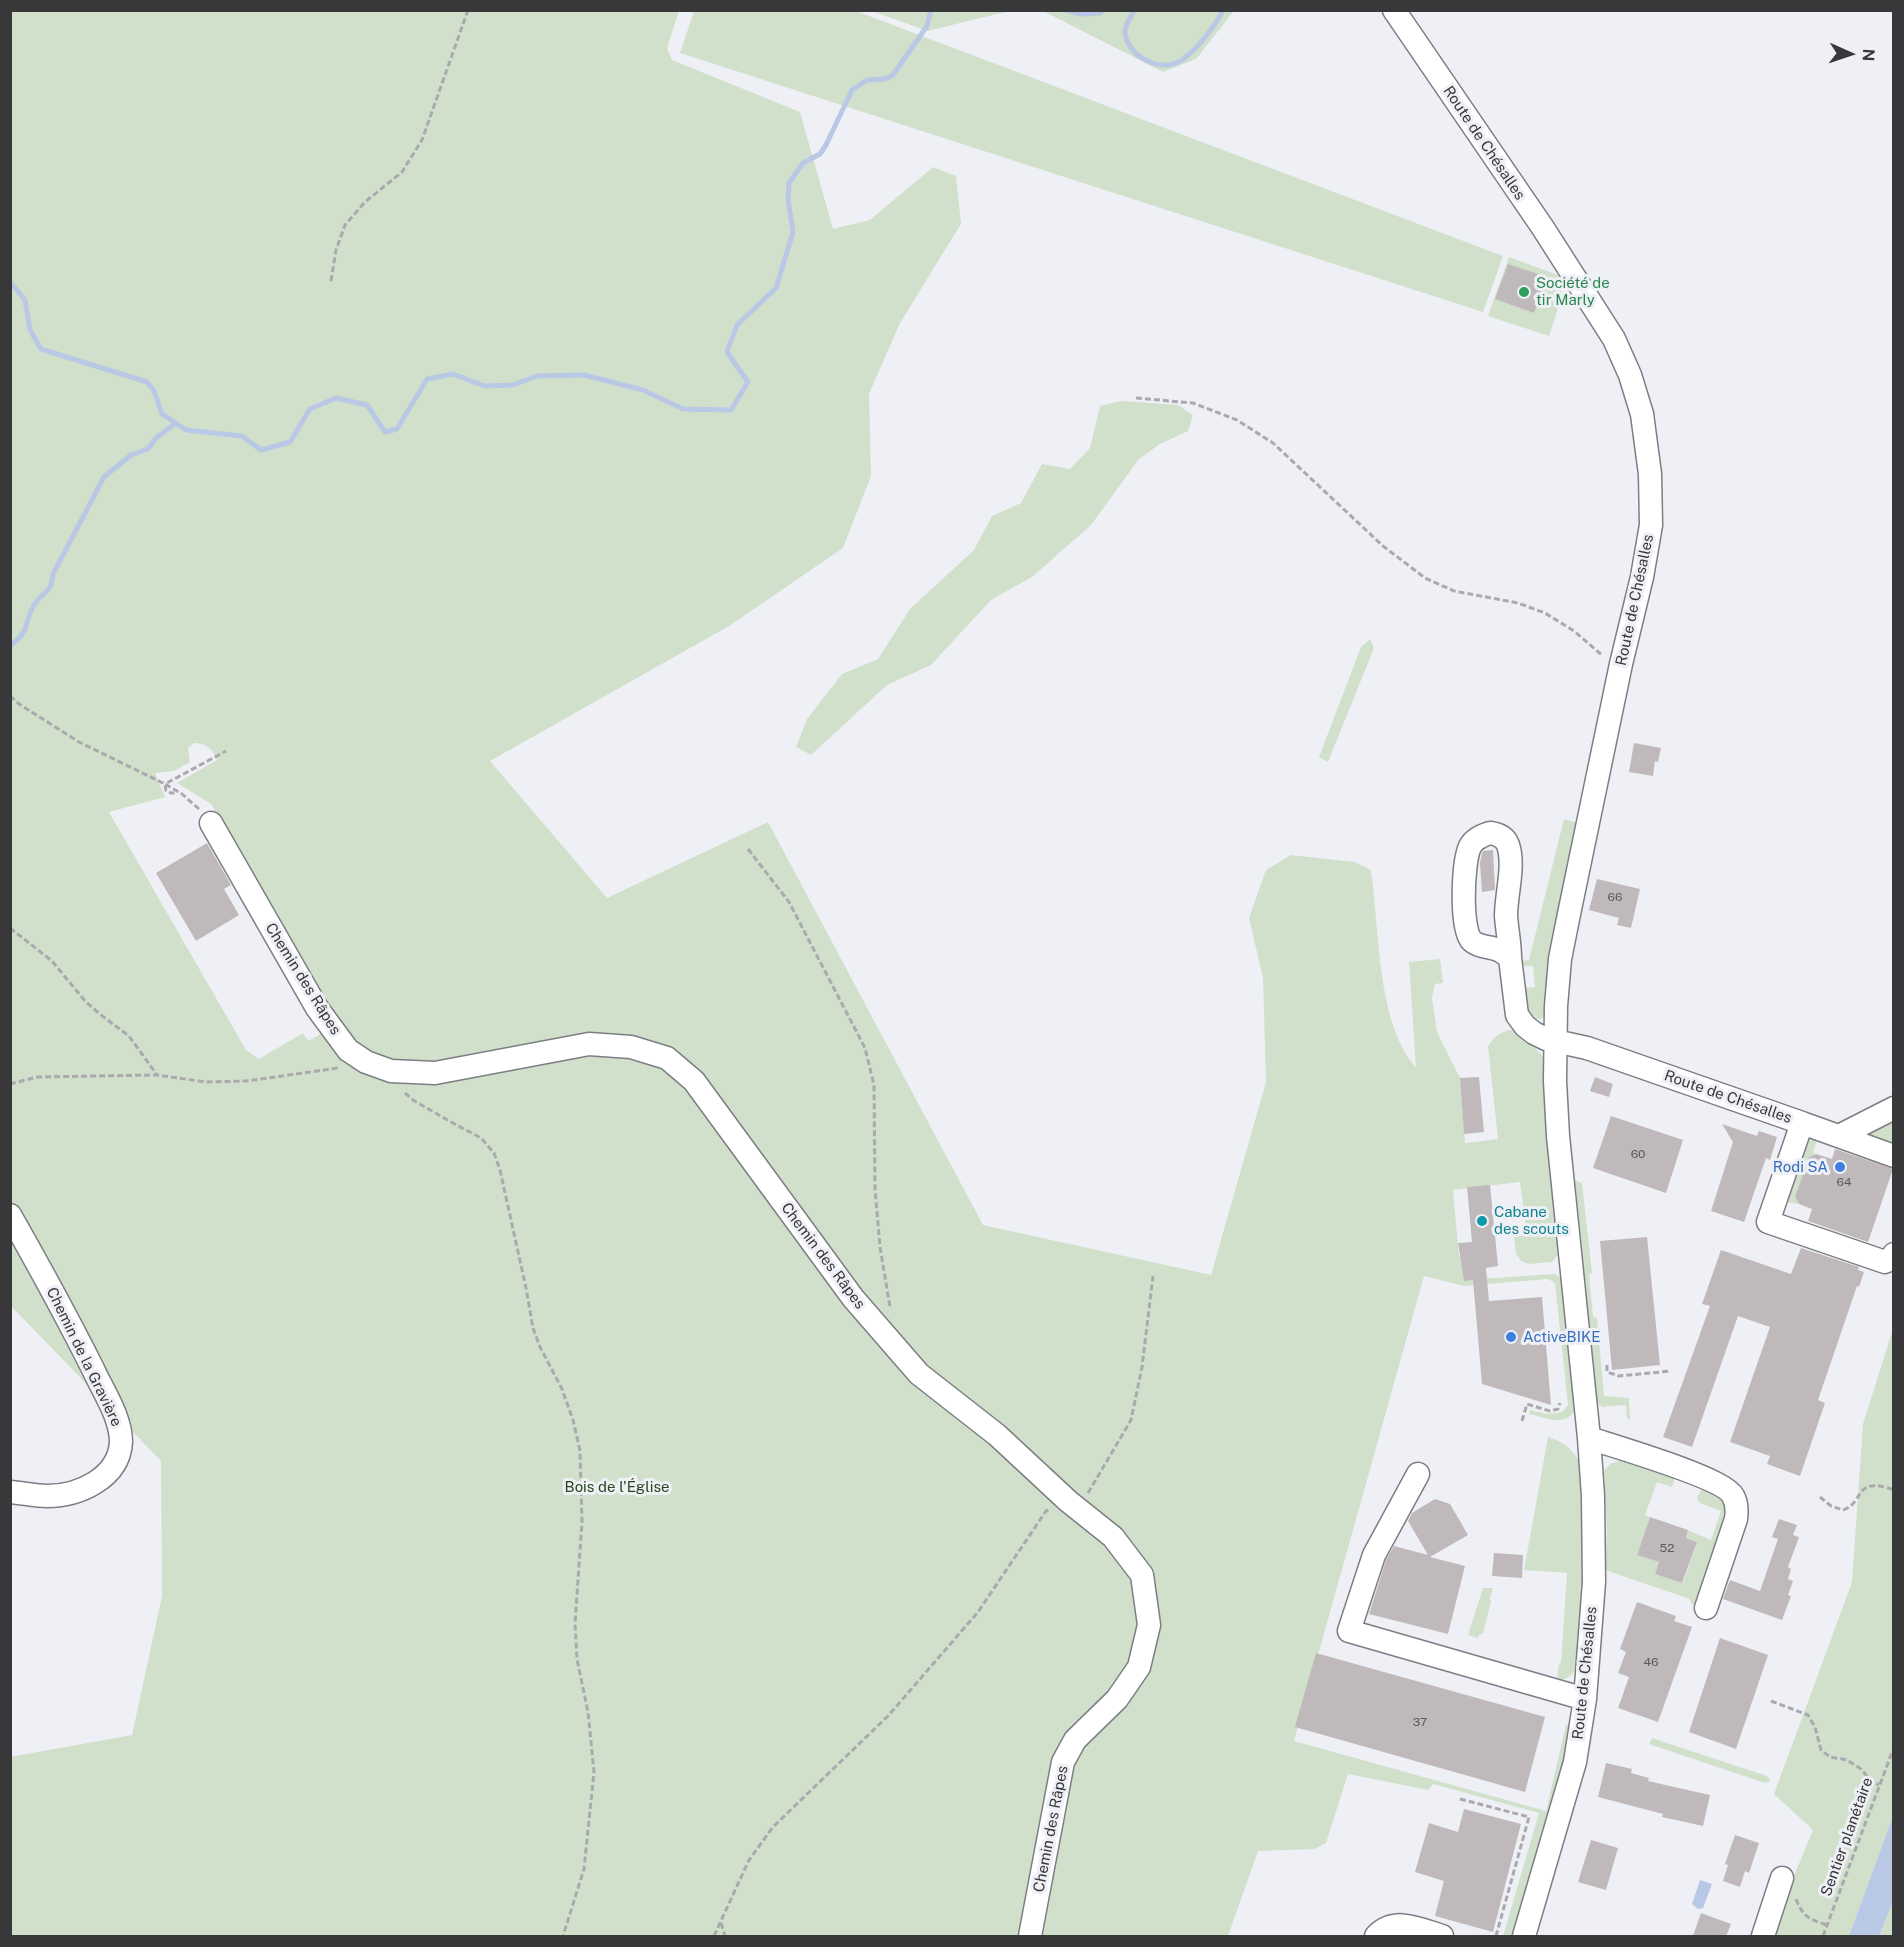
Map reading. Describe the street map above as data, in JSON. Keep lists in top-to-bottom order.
{
  "streets": {
    "street": ["Route de Chésalles", "Chemin des Râpes", "Chemin de la Gravière"],
    "path": ["Sentier planétaire"]
  },
  "parks": ["Bois de l'Église"],
  "places": [
    "Société de tir Marly",
    "Rodi SA",
    "Cabane des scouts",
    "ActiveBIKE"
  ],
  "house_numbers": [
    "66",
    "60",
    "64",
    "52",
    "46",
    "37"
  ],
  "north": "right"
}
